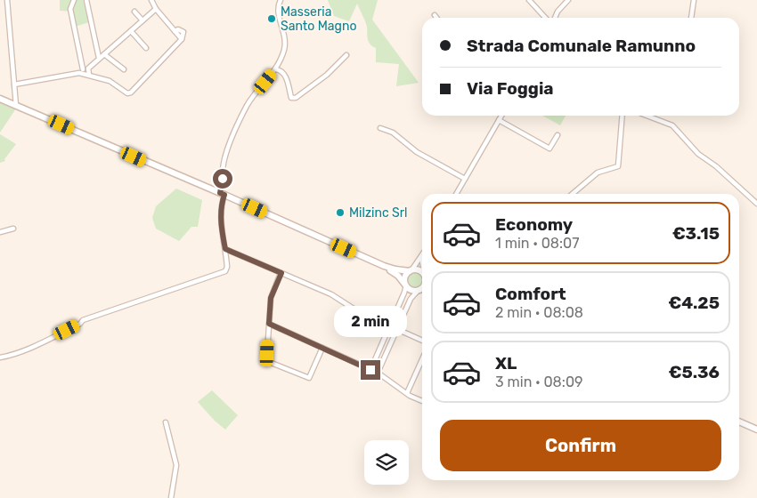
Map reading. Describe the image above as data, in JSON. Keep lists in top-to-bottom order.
{
  "places": ["Masseria Santo Magno", "Milzinc Srl"],
  "page": {
    "banner": ["Strada Comunale Ramunno", "Via Foggia"],
    "list": [
      {
        "name": "Economy",
        "note": "1 min · 08:07",
        "value": "€3.15"
      },
      {
        "name": "Comfort",
        "note": "2 min · 08:08",
        "value": "€4.25"
      },
      {
        "name": "XL",
        "note": "3 min · 08:09",
        "value": "€5.36"
      }
    ],
    "bubble": "2 min",
    "buttons": "Confirm"
  }
}
